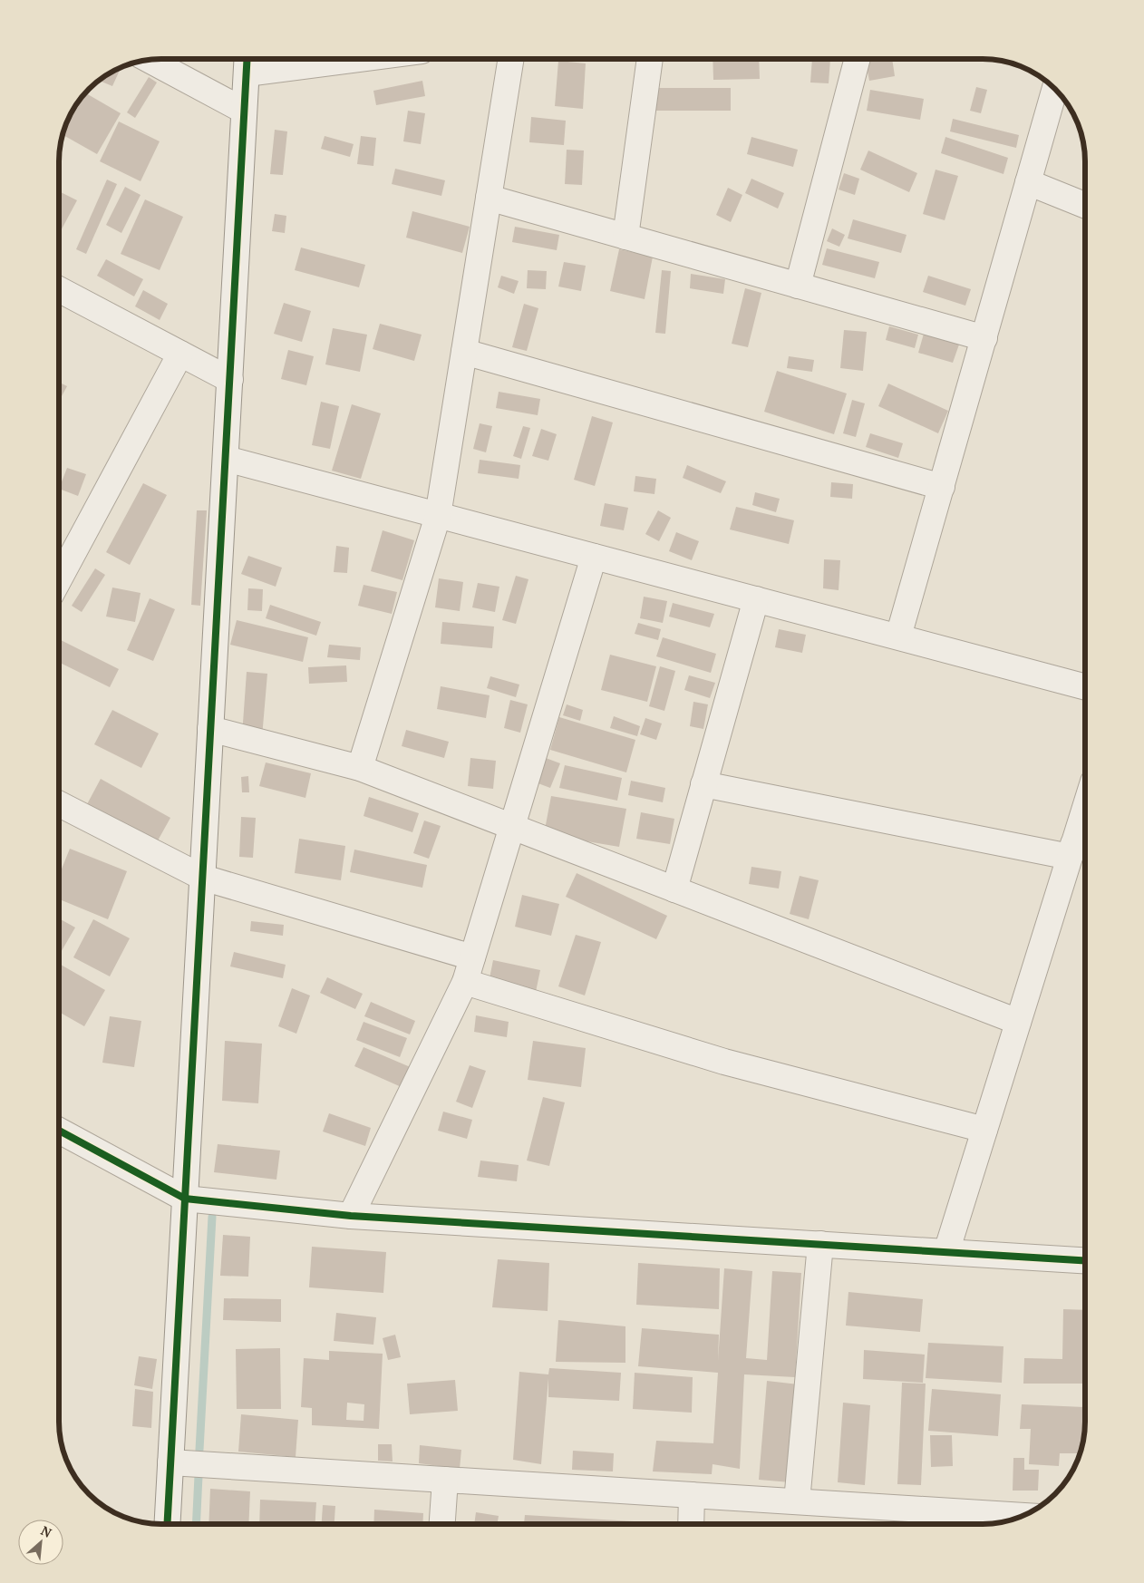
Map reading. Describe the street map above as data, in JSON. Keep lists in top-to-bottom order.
{
  "north": "top right"
}
